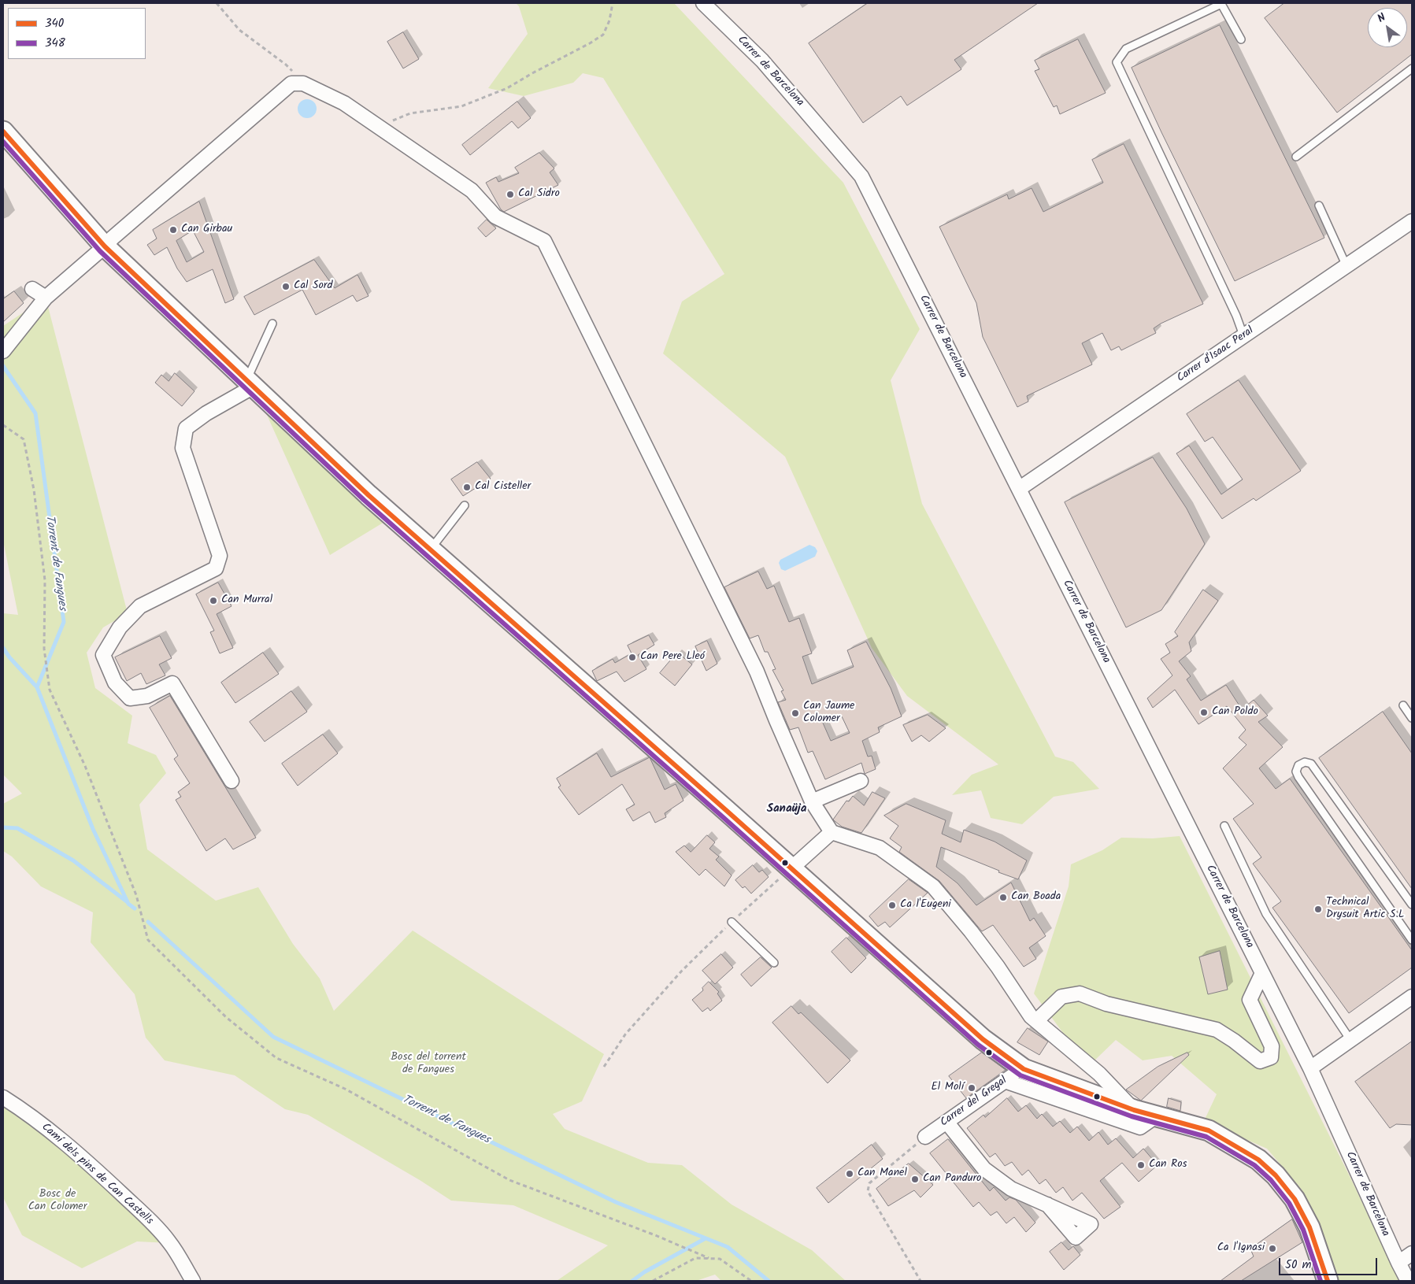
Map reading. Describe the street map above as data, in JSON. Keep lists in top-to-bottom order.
{
  "streets": {
    "street": [
      "Carrer de Barcelona",
      "Carrer d'Isaac Peral",
      "Carrer del Gregal",
      "Camí dels pins de Can Castells"
    ]
  },
  "crossings": [
    ["Carrer de Barcelona", "Carrer d'Isaac Peral"]
  ],
  "districts": ["Sanaüja"],
  "water": ["Torrent de Fangues"],
  "parks": ["Bosc del torrent de Fangues", "Bosc de Can Colomer"],
  "places": [
    "Cal Sidro",
    "Can Girbau",
    "Cal Sord",
    "Cal Cisteller",
    "Can Murral",
    "Can Pere Lleó",
    "Can Poldo",
    "Can Jaume Colomer",
    "Can Boada",
    "Ca l'Eugeni",
    "Technical Drysuit Artic S.L",
    "El Molí",
    "Can Ros",
    "Can Manel",
    "Can Panduro",
    "Ca l'Ignasi"
  ],
  "lines": ["transit line 340", "transit line 348"],
  "legend": ["340", "348"],
  "scale_bar": "50 m",
  "north": "top left"
}
